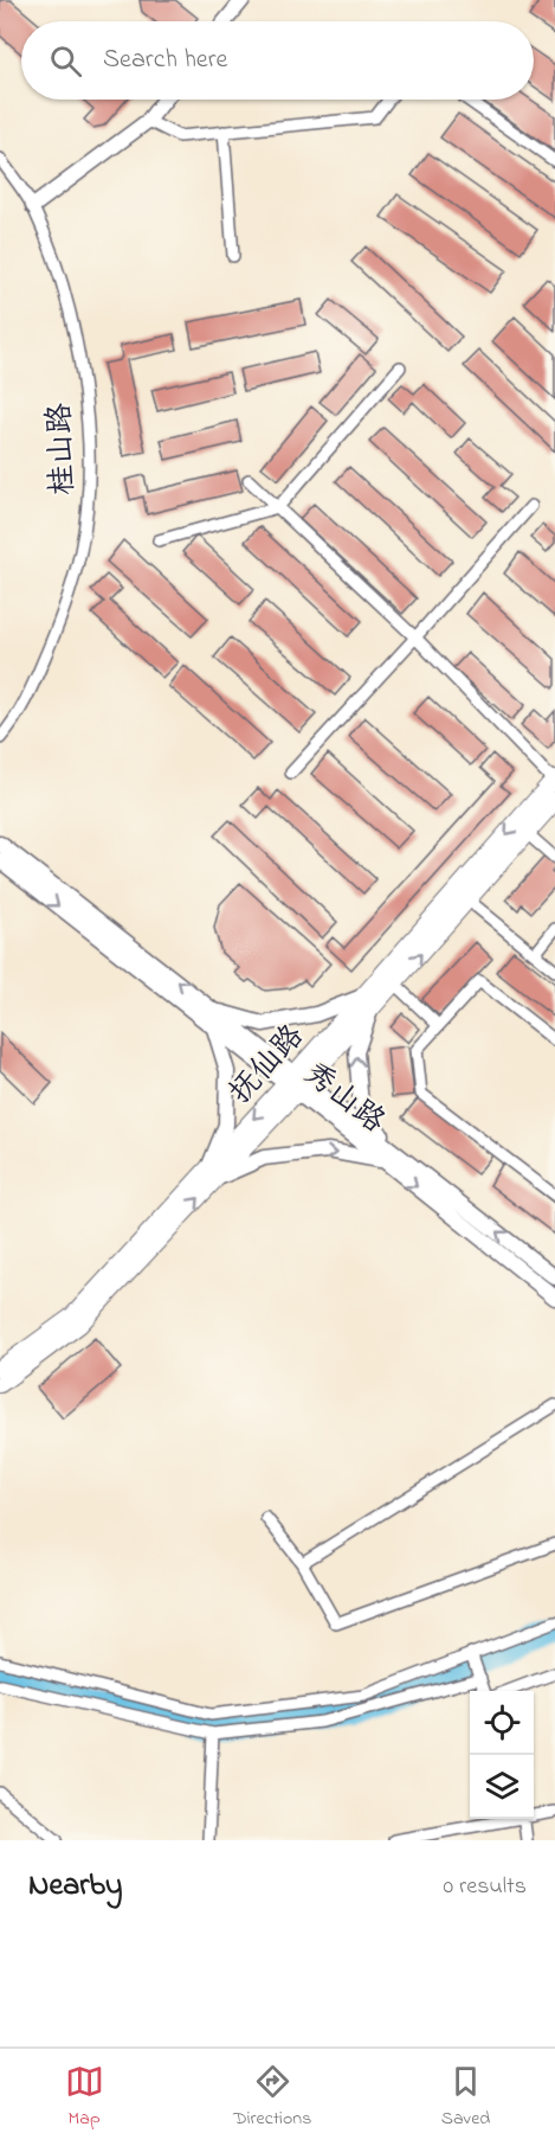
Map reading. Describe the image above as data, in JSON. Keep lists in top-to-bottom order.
{
  "streets": {
    "main road": ["抚仙路"],
    "street": ["桂山路", "秀山路"]
  },
  "crossings": [
    ["抚仙路", "秀山路"]
  ],
  "page": {
    "search": "Search here",
    "heading": ["Nearby", "0 results"],
    "nav": ["Map", "Directions", "Saved"]
  }
}
